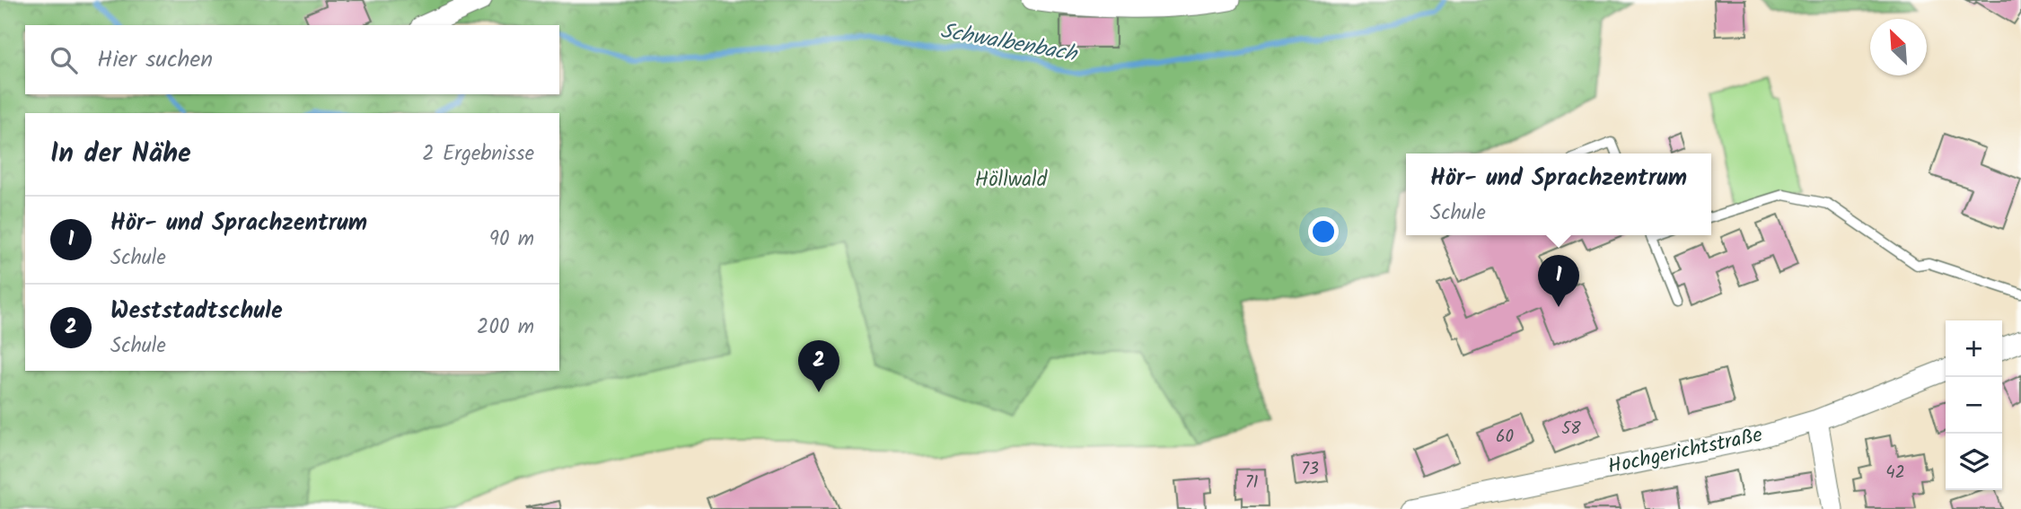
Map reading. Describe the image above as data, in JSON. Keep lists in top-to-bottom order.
{
  "streets": {
    "street": ["Hochgerichtstraße"]
  },
  "water": ["Schwalbenbach"],
  "parks": ["Höllwald"],
  "house_numbers": [
    "58",
    "60",
    "73",
    "42",
    "71"
  ],
  "north": "top left",
  "page": {
    "search": "Hier suchen",
    "heading": ["In der Nähe", "2 Ergebnisse"],
    "popup": ["Hör- und Sprachzentrum", "Schule"],
    "list": [
      {
        "mark": "1",
        "name": "Hör- und Sprachzentrum",
        "note": "Schule",
        "value": "90 m"
      },
      {
        "mark": "2",
        "name": "Weststadtschule",
        "note": "Schule",
        "value": "200 m"
      }
    ],
    "pins": ["1", "2"],
    "map_buttons": ["+", "−"]
  }
}
